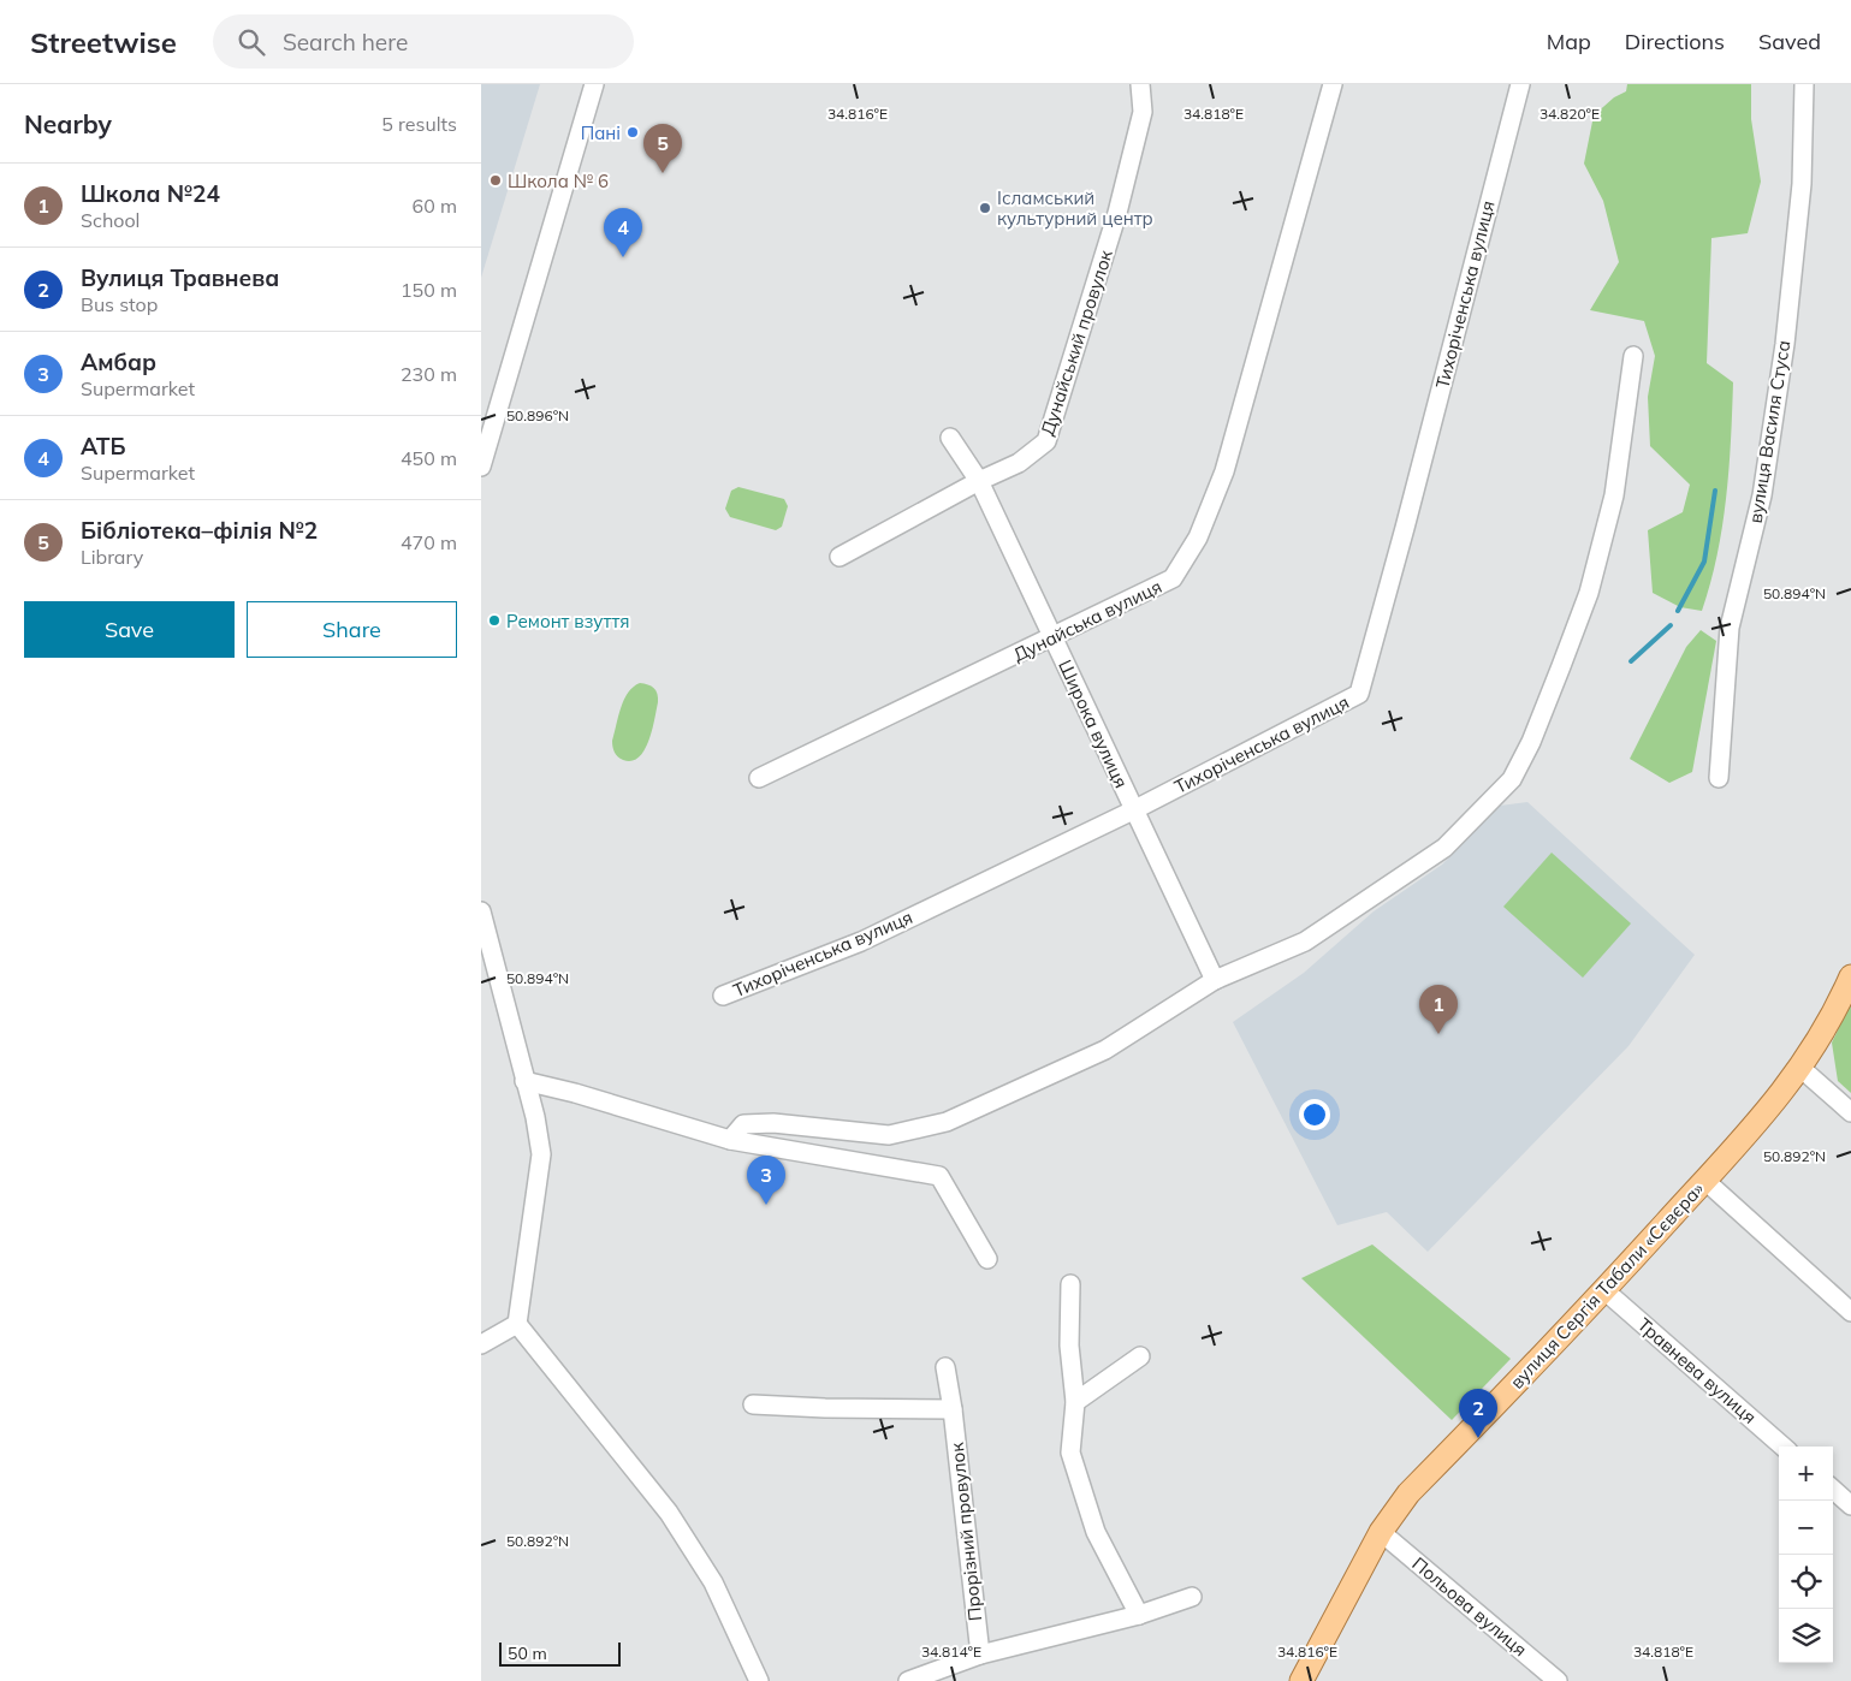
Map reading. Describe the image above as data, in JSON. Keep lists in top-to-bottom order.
{
  "streets": {
    "main road": ["вулиця Сергія Табали «Сєвєра»"],
    "street": [
      "Тихоріченська вулиця",
      "Дунайський провулок",
      "вулиця Василя Стуса",
      "Дунайська вулиця",
      "Широка вулиця",
      "Травнева вулиця",
      "Прорізний провулок",
      "Польова вулиця"
    ]
  },
  "crossings": [
    ["Тихоріченська вулиця", "Широка вулиця"],
    ["Дунайський провулок", "Широка вулиця"],
    ["Дунайська вулиця", "Широка вулиця"],
    ["вулиця Сергія Табали «Сєвєра»", "Травнева вулиця"],
    ["вулиця Сергія Табали «Сєвєра»", "Польова вулиця"]
  ],
  "places": [
    "Пані",
    "Школа № 6",
    "Ісламський культурний центр",
    "Ремонт взуття"
  ],
  "scale_bar": "50 m",
  "page": {
    "header": "Streetwise",
    "search": "Search here",
    "nav": ["Map", "Directions", "Saved"],
    "heading": ["Nearby", "5 results"],
    "pins": [
      "5",
      "4",
      "1",
      "3",
      "2"
    ],
    "list": [
      {
        "mark": "1",
        "name": "Школа №24",
        "note": "School",
        "value": "60 m"
      },
      {
        "mark": "2",
        "name": "Вулиця Травнева",
        "note": "Bus stop",
        "value": "150 m"
      },
      {
        "mark": "3",
        "name": "Амбар",
        "note": "Supermarket",
        "value": "230 m"
      },
      {
        "mark": "4",
        "name": "АТБ",
        "note": "Supermarket",
        "value": "450 m"
      },
      {
        "mark": "5",
        "name": "Бібліотека–філія №2",
        "note": "Library",
        "value": "470 m"
      }
    ],
    "buttons": ["Save", "Share"],
    "map_buttons": ["+", "−"],
    "scale": "50 m"
  },
  "coordinates": [
    "34.816°E",
    "34.818°E",
    "34.820°E",
    "50.896°N",
    "50.894°N",
    "50.892°N",
    "34.814°E"
  ]
}
